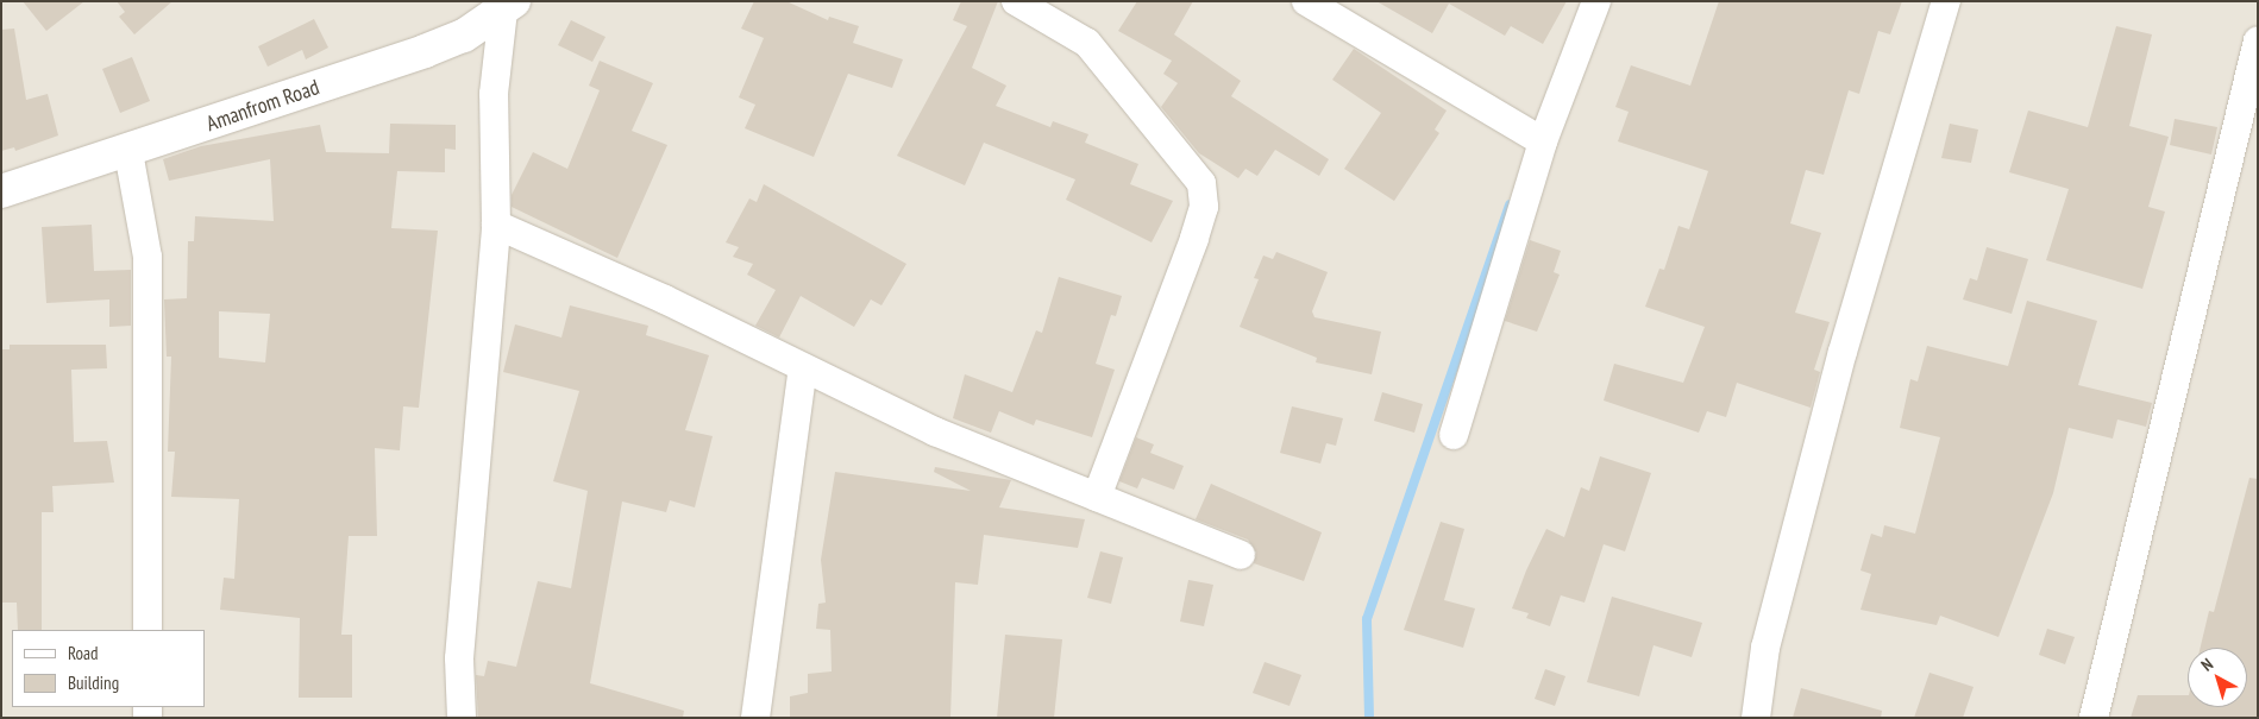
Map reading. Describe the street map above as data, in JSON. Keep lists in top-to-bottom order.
{
  "streets": {
    "street": ["Amanfrom Road"]
  },
  "legend": ["Road", "Building"],
  "north": "top left"
}
